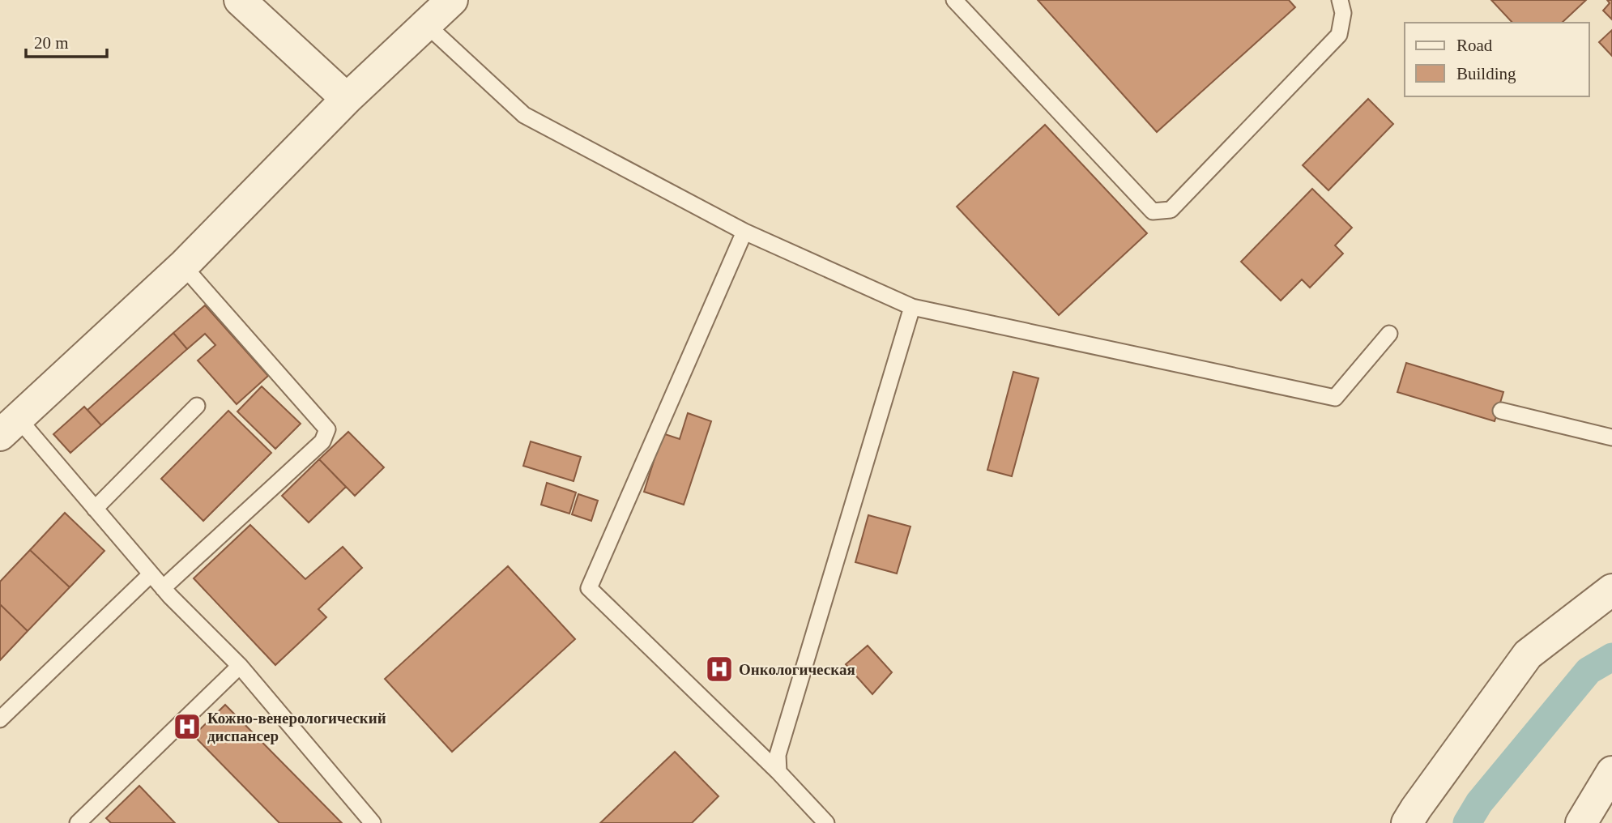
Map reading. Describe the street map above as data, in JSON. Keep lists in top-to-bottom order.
{
  "places": {
    "hospital": ["Онкологическая", "Кожно-венерологический диспансер"]
  },
  "legend": ["Road", "Building"],
  "scale_bar": "20 m"
}
